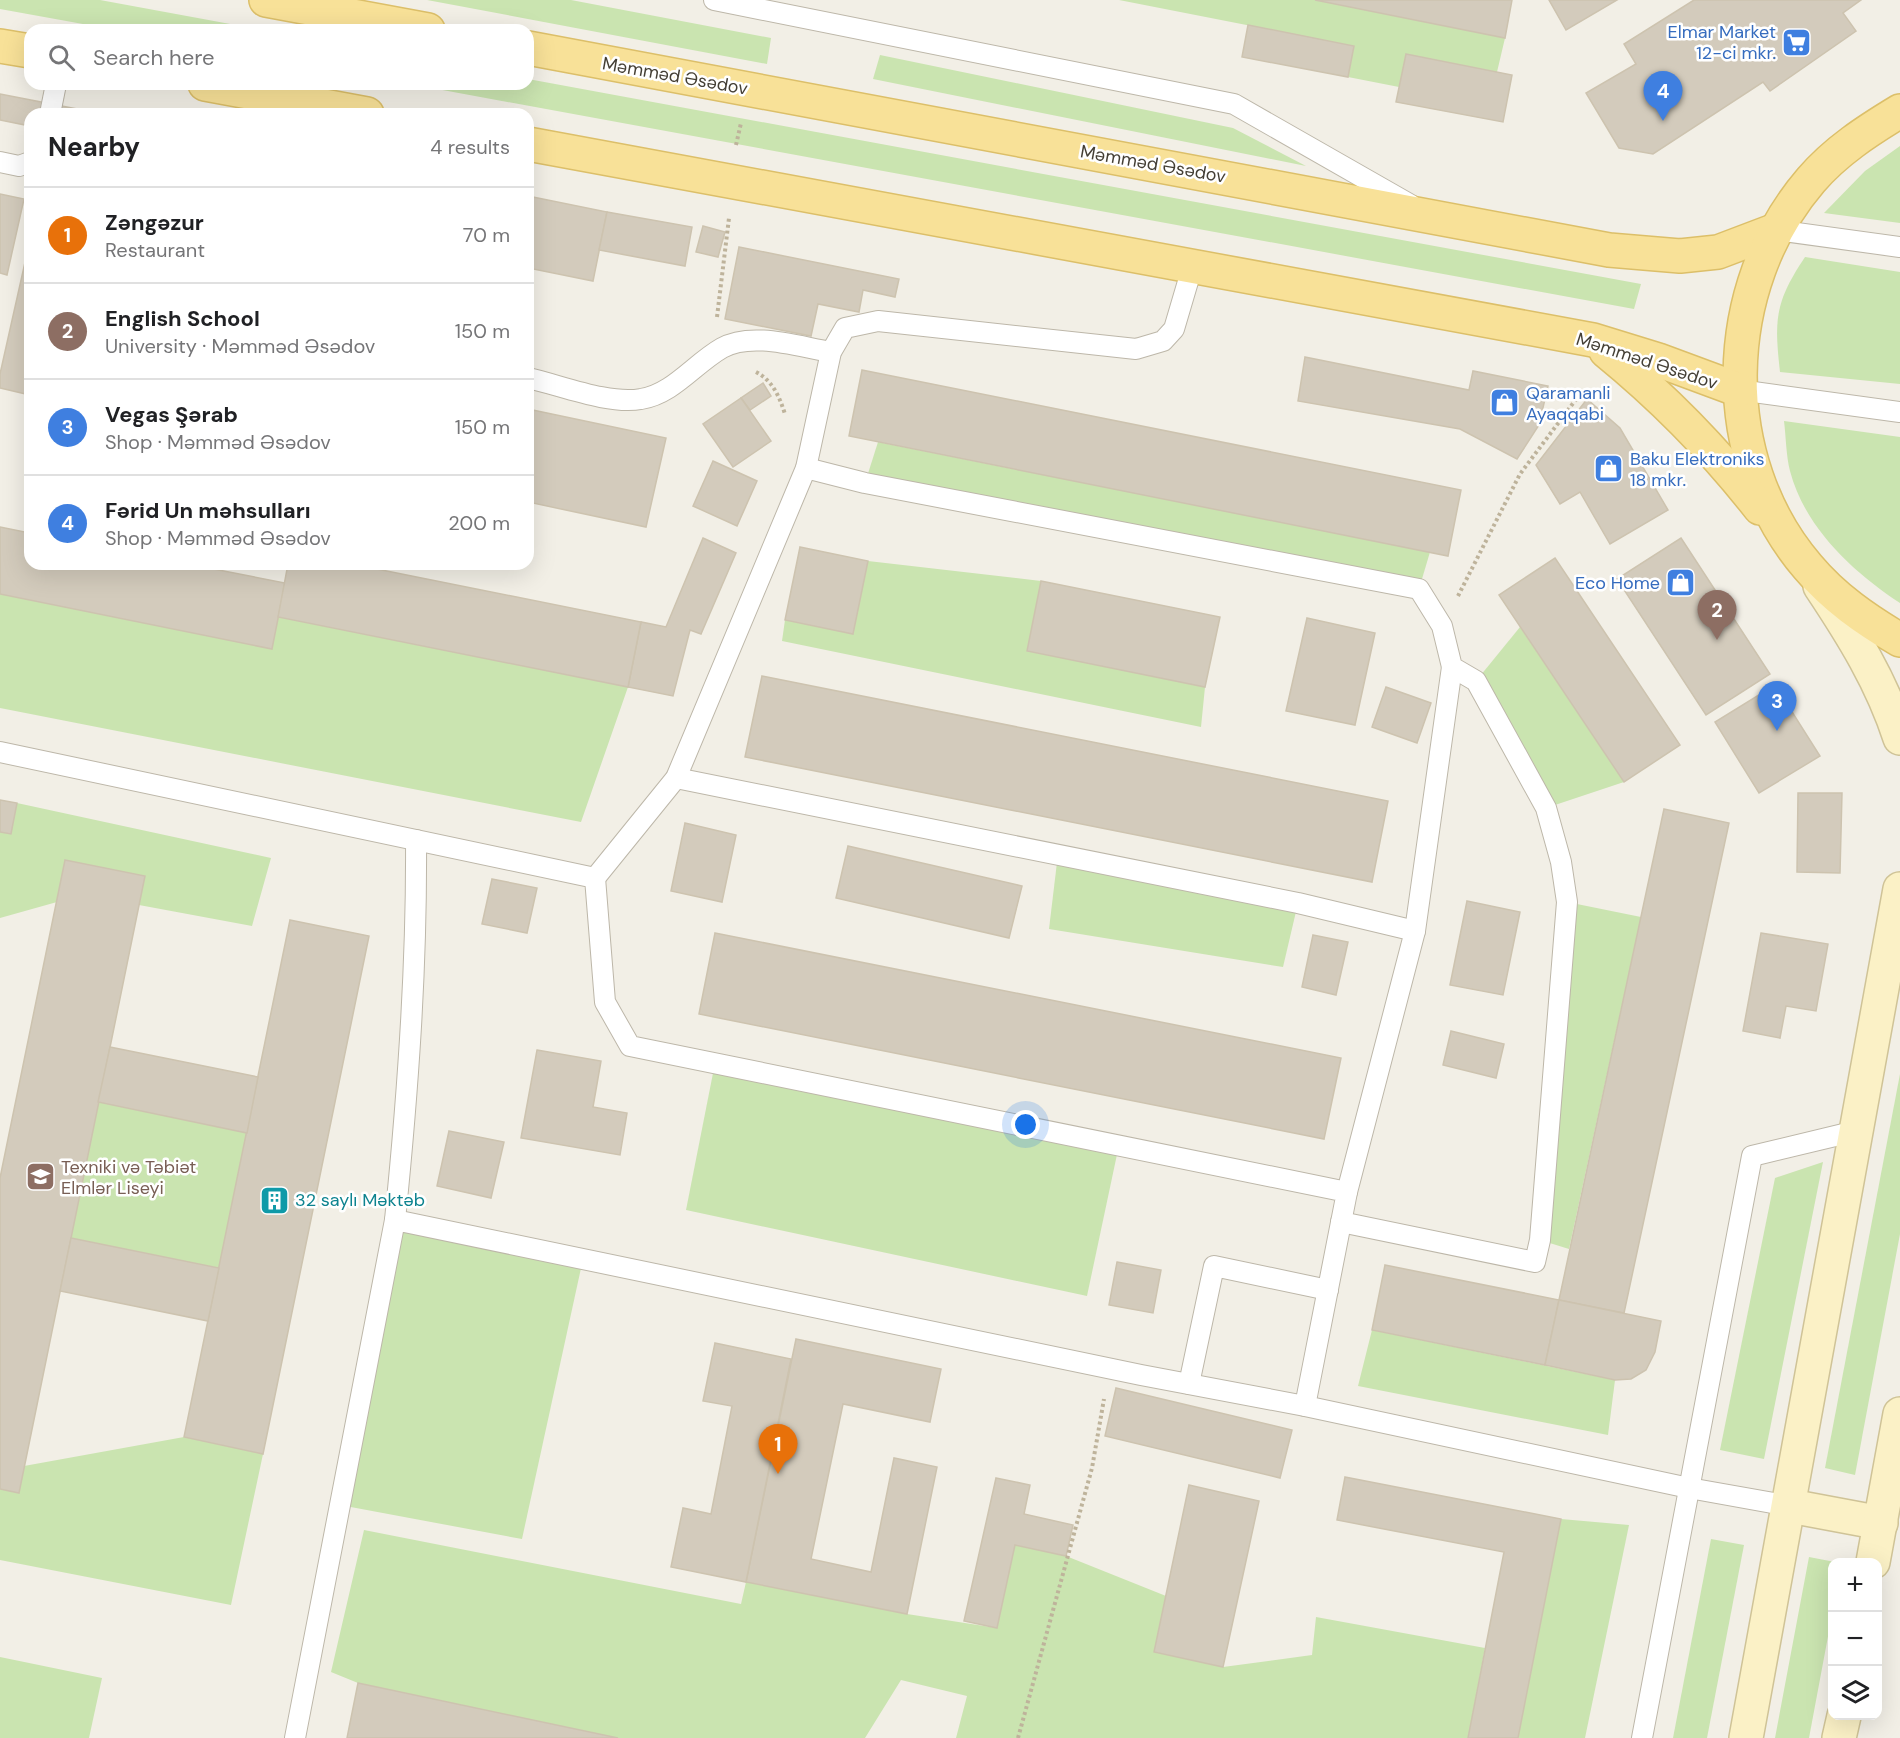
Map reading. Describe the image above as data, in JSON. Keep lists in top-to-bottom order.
{
  "streets": {
    "main road": ["Məmməd Əsədov"]
  },
  "places": {
    "supermarket": ["Elmar Market 12-ci mkr."],
    "shop": ["Qaramanli Ayaqqabi", "Baku Elektroniks 18 mkr.", "Eco Home"],
    "school or university": ["Texniki və Təbiət Elmlər Liseyi"],
    "building": ["32 saylı Məktəb"]
  },
  "page": {
    "search": "Search here",
    "pins": [
      "4",
      "2",
      "3",
      "1"
    ],
    "heading": ["Nearby", "4 results"],
    "list": [
      {
        "mark": "1",
        "name": "Zəngəzur",
        "note": "Restaurant",
        "value": "70 m"
      },
      {
        "mark": "2",
        "name": "English School",
        "note": "University · Məmməd Əsədov",
        "value": "150 m"
      },
      {
        "mark": "3",
        "name": "Vegas Şərab",
        "note": "Shop · Məmməd Əsədov",
        "value": "150 m"
      },
      {
        "mark": "4",
        "name": "Fərid Un məhsulları",
        "note": "Shop · Məmməd Əsədov",
        "value": "200 m"
      }
    ],
    "map_buttons": ["+", "−"]
  }
}
